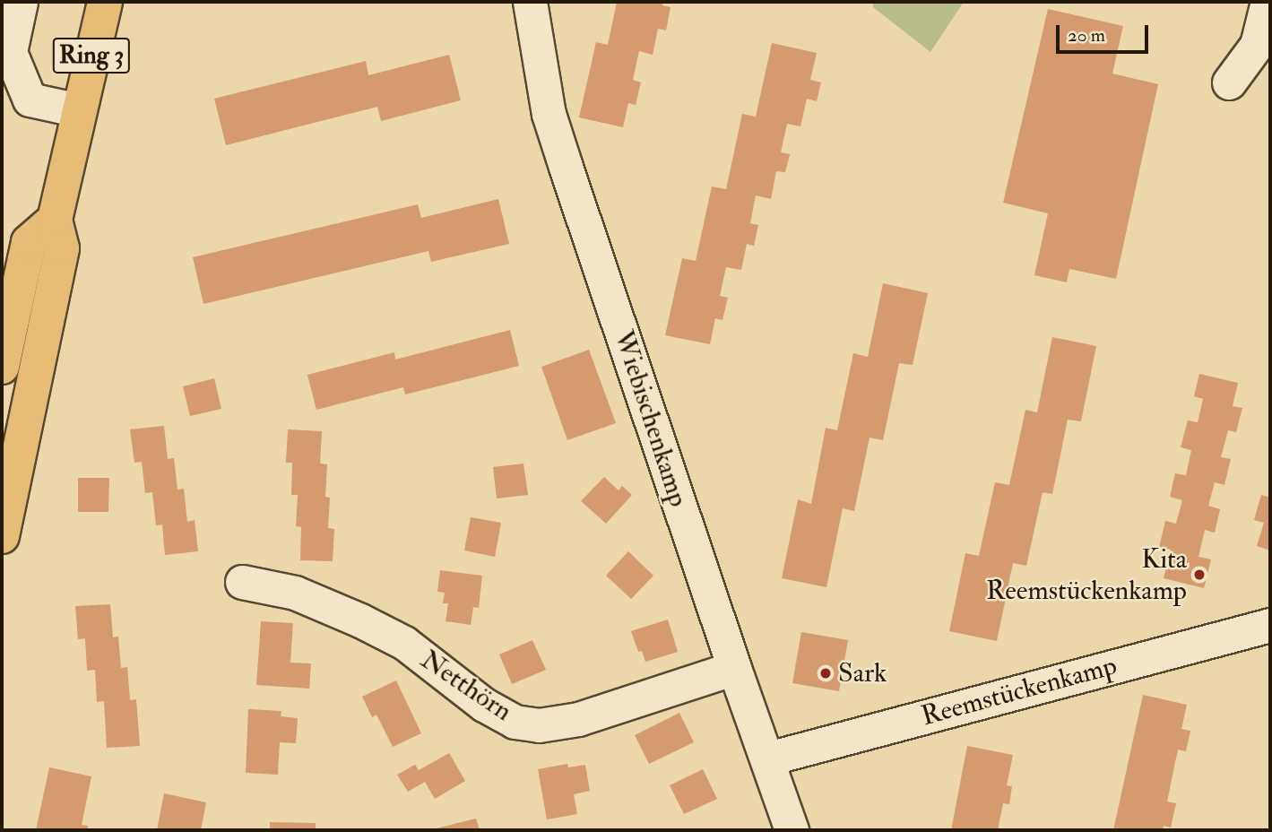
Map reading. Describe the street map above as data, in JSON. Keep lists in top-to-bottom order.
{
  "streets": {
    "main road": ["Ring 3"],
    "street": ["Wiebischenkamp", "Netthörn", "Reemstückenkamp"]
  },
  "crossings": [
    ["Wiebischenkamp", "Netthörn"],
    ["Wiebischenkamp", "Reemstückenkamp"]
  ],
  "places": ["Kita Reemstückenkamp", "Sark"],
  "scale_bar": "20 m"
}
